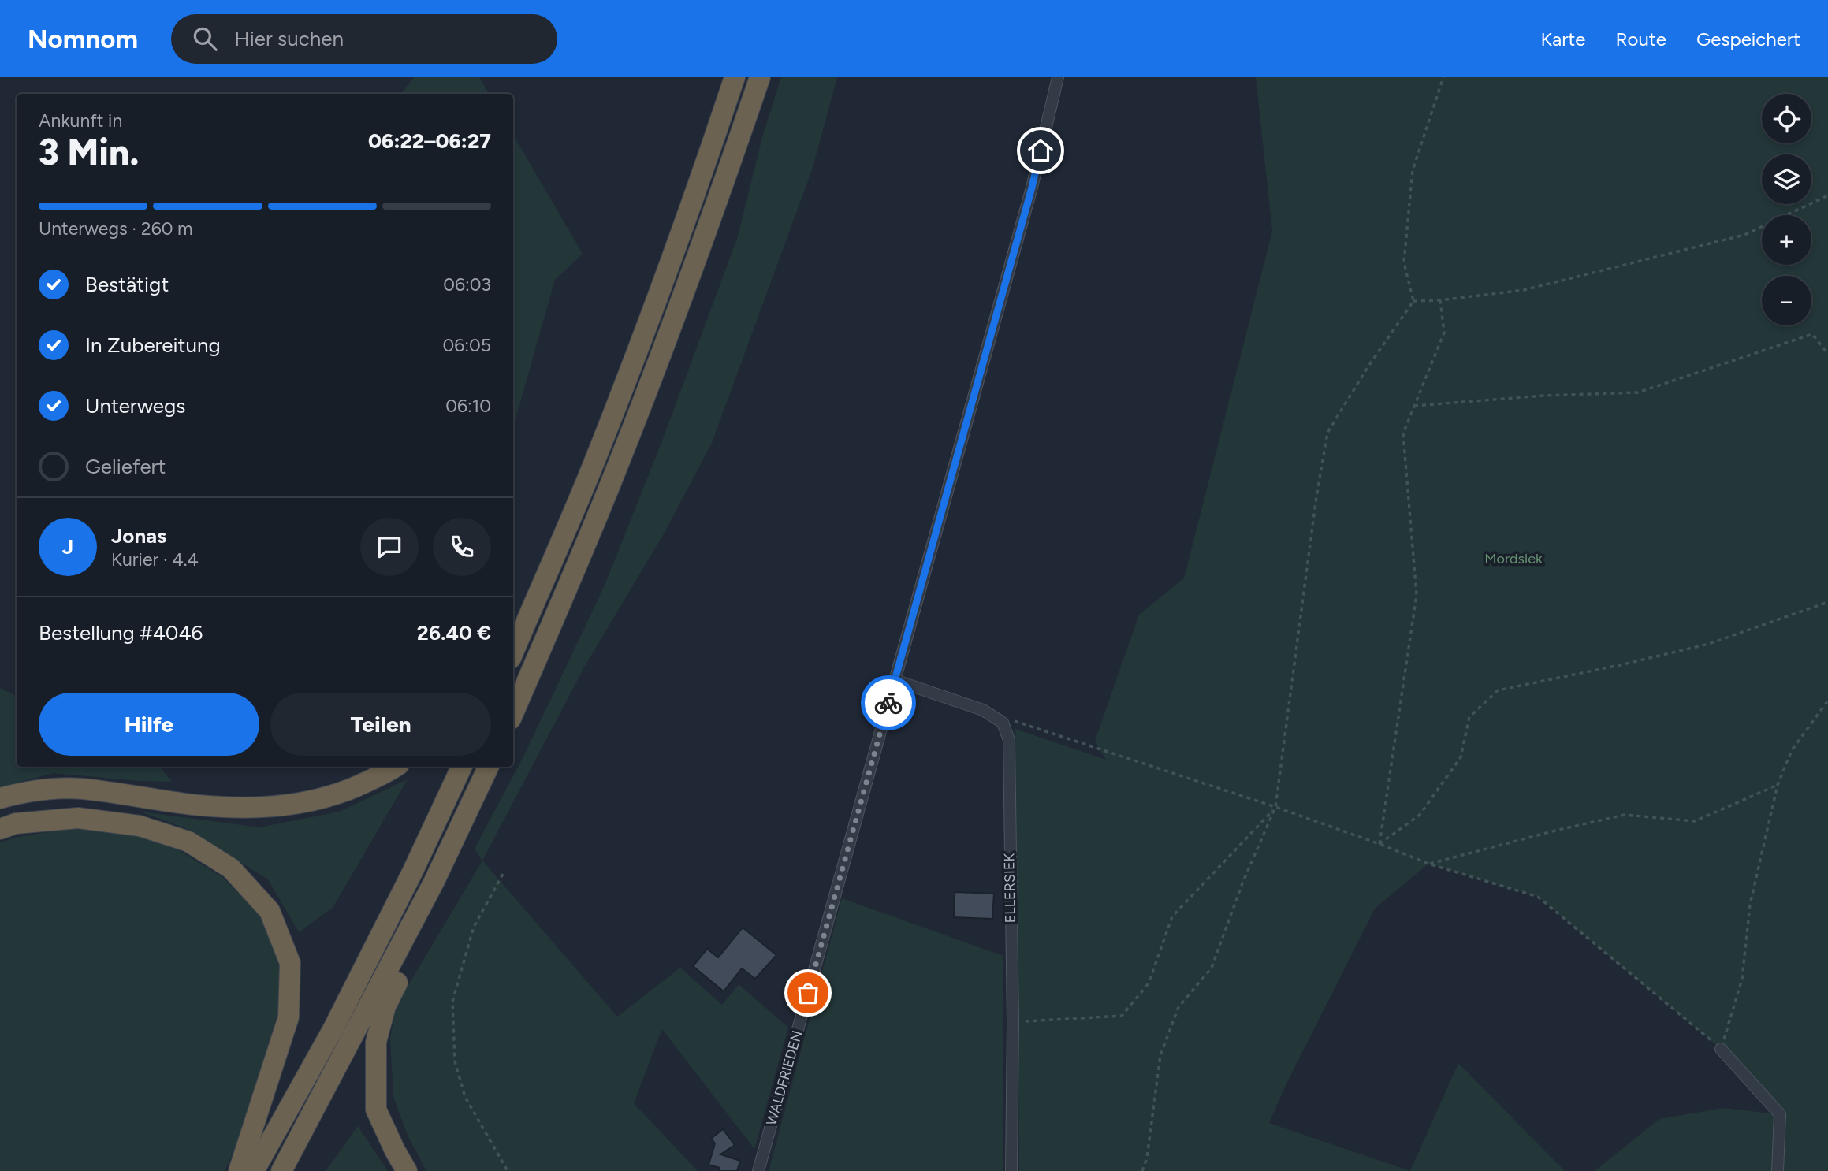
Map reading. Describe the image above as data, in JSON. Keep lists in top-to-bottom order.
{
  "streets": {
    "street": ["ELLERSIEK", "WALDFRIEDEN"]
  },
  "parks": ["Mordsiek"],
  "page": {
    "header": "Nomnom",
    "search": "Hier suchen",
    "nav": ["Karte", "Route", "Gespeichert"],
    "map_buttons": ["+", "−"],
    "heading": ["3 Min.", "Ankunft in", "06:22–06:27"],
    "panel": [
      "Jonas",
      "Kurier · 4.4",
      "Bestellung #4046",
      "26.40 €"
    ],
    "bar": "Unterwegs · 260 m",
    "list": [
      ["Bestätigt", "06:03"],
      ["In Zubereitung", "06:05"],
      ["Unterwegs", "06:10"],
      "Geliefert"
    ],
    "round": "J",
    "buttons": ["Hilfe", "Teilen"]
  }
}
